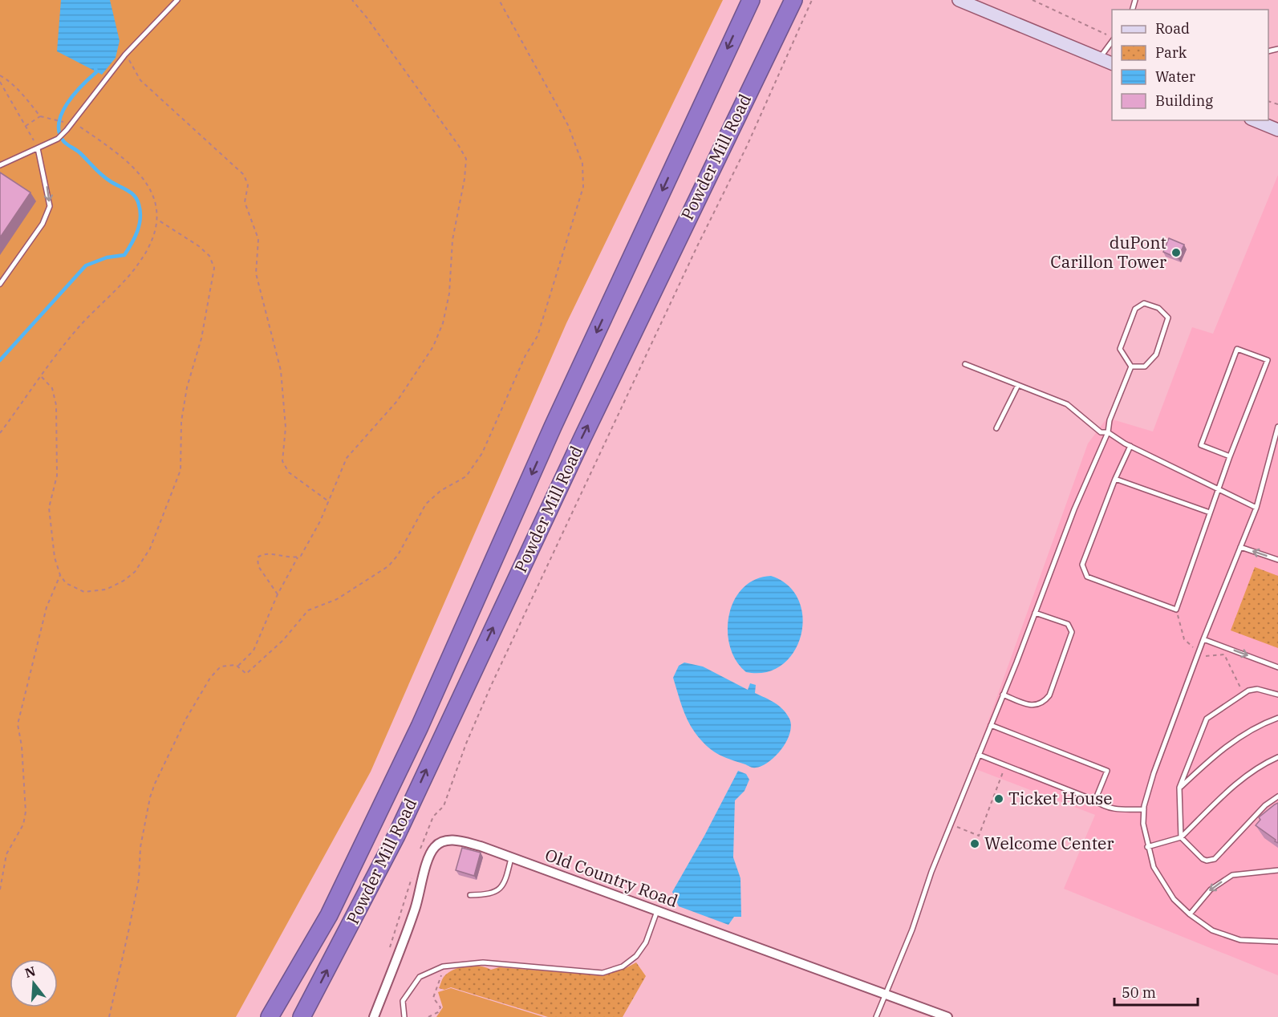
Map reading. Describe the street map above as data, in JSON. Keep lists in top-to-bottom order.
{
  "streets": {
    "highway": ["Powder Mill Road"],
    "street": ["Old Country Road"]
  },
  "places": ["duPont Carillon Tower", "Ticket House", "Welcome Center"],
  "legend": [
    "Road",
    "Park",
    "Water",
    "Building"
  ],
  "scale_bar": "50 m",
  "north": "top"
}
